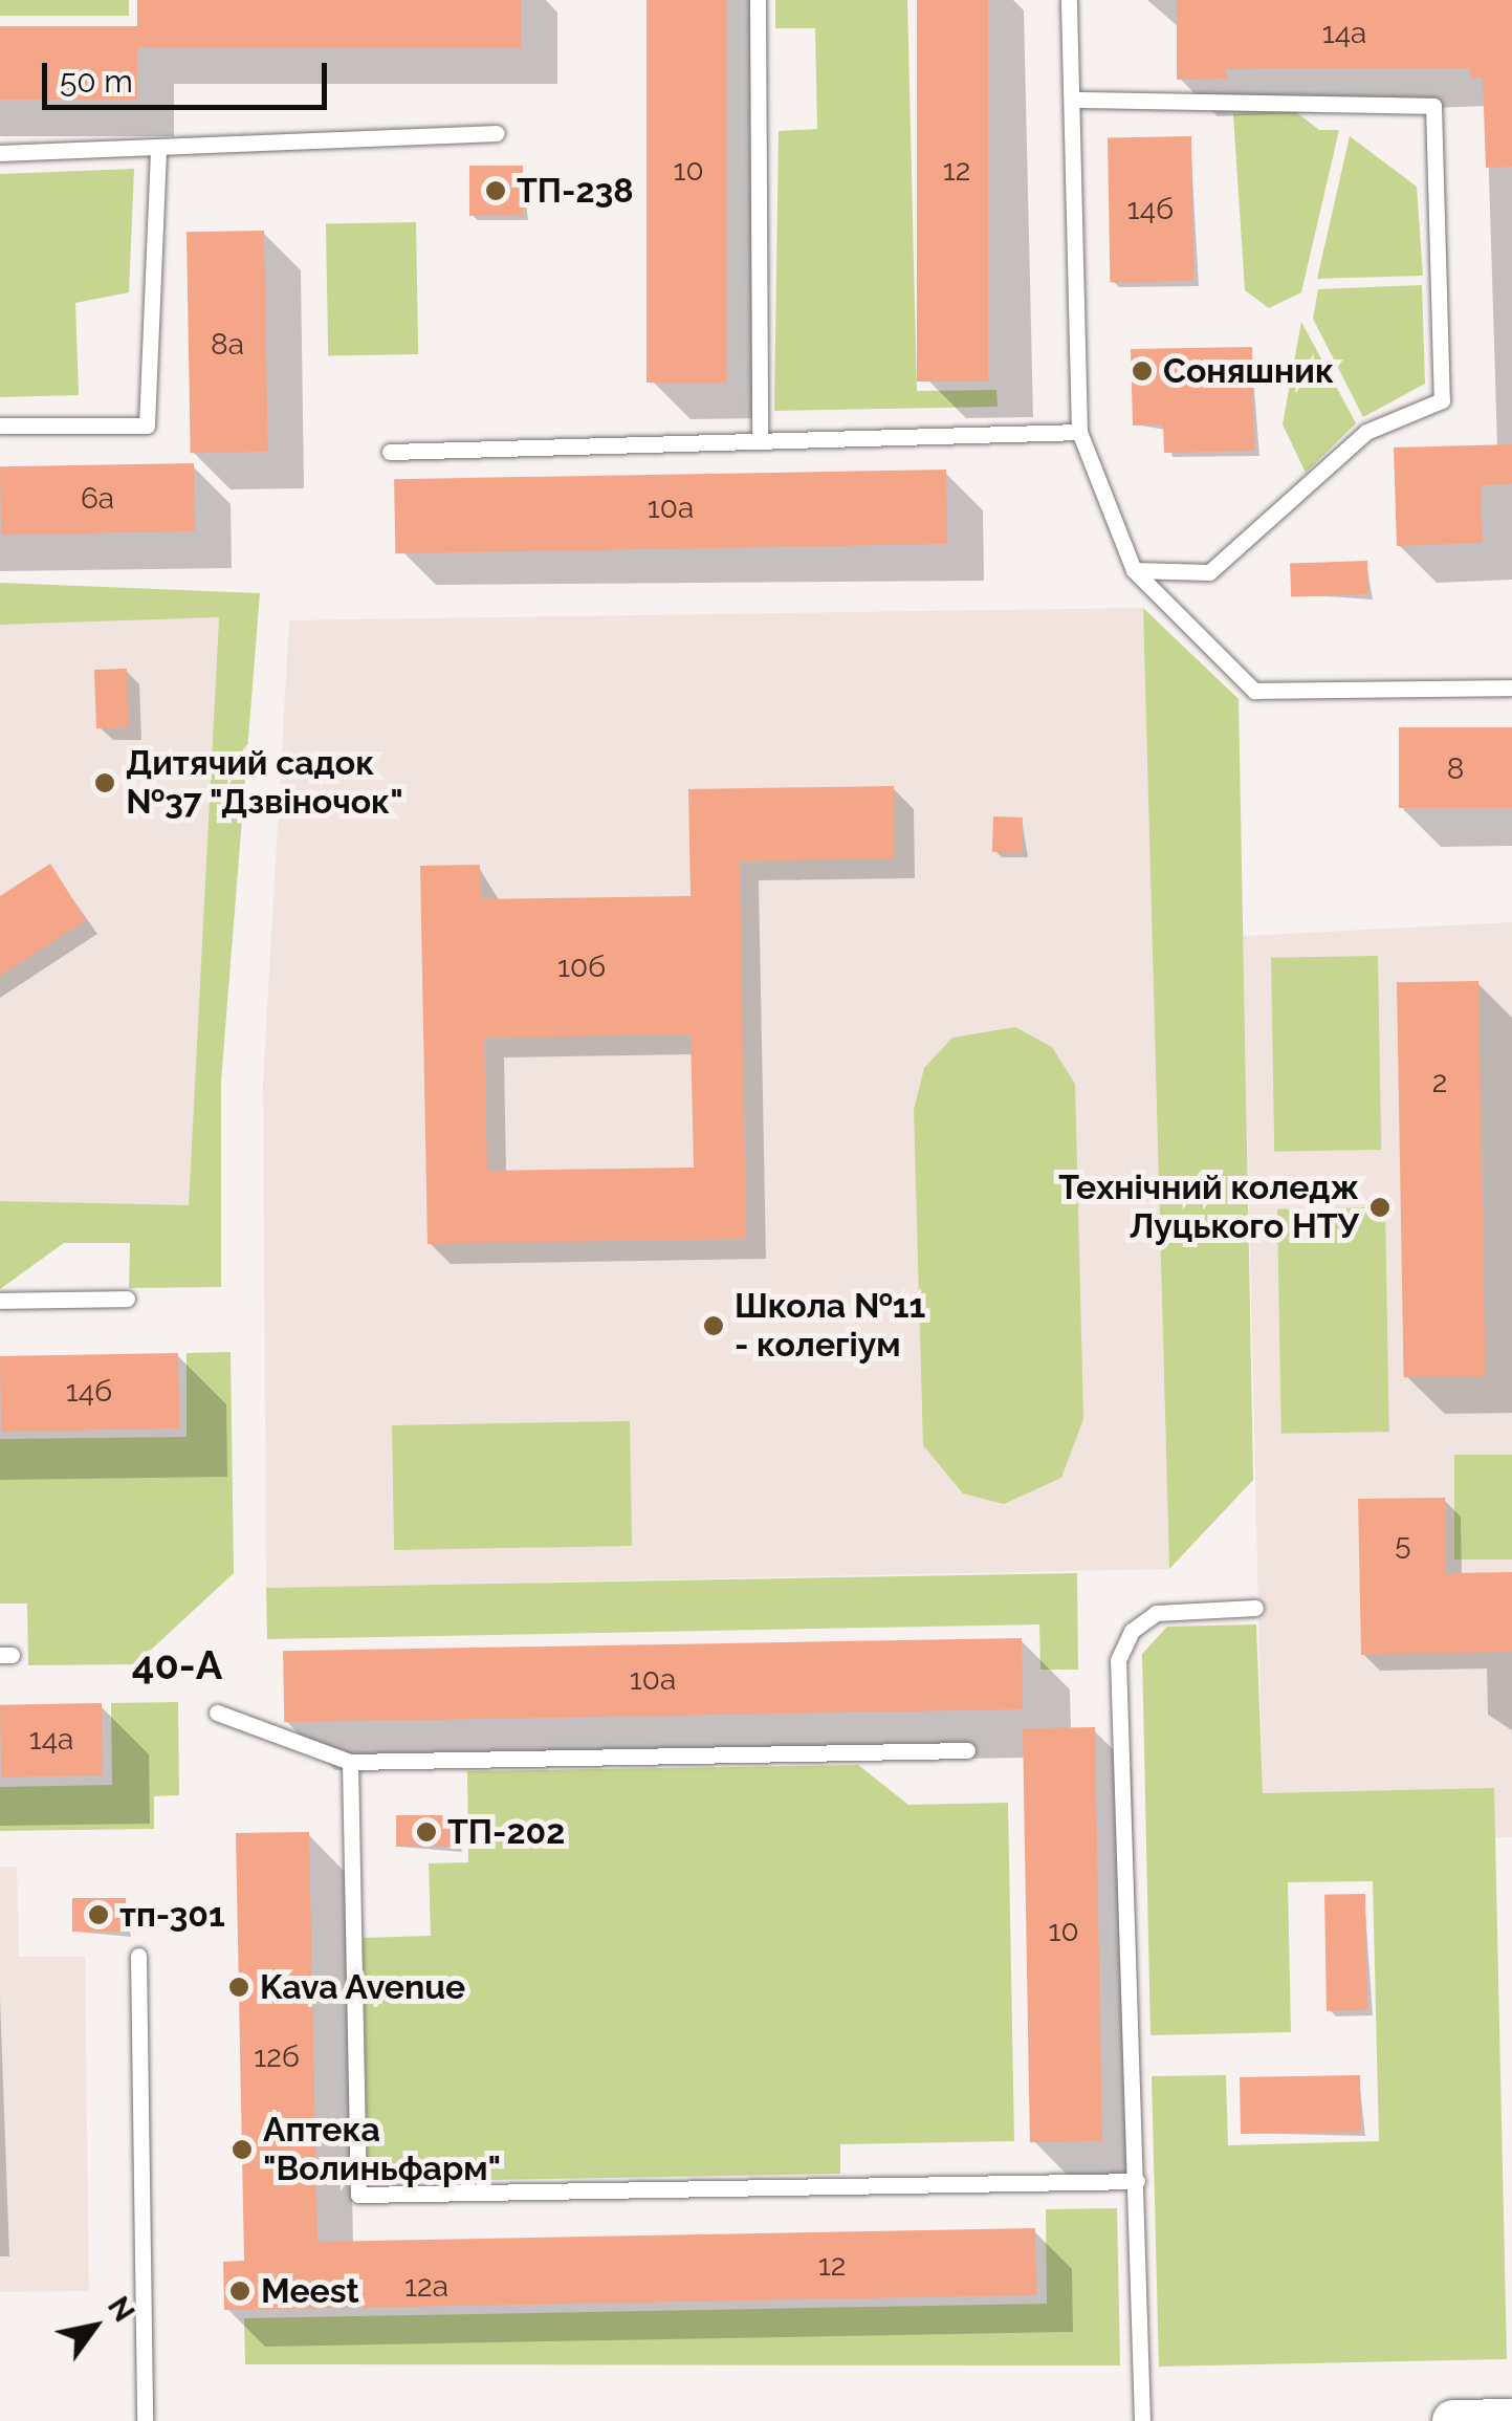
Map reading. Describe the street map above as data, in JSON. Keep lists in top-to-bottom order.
{
  "districts": ["40-А"],
  "places": [
    "ТП-238",
    "Соняшник",
    "Дитячий садок №37 \"Дзвіночок\"",
    "Технічний коледж Луцького НТУ",
    "Школа №11 - колегіум",
    "ТП-202",
    "тп-301",
    "Kava Avenue",
    "Аптека \"Волиньфарм\"",
    "Meest"
  ],
  "house_numbers": [
    "14а",
    "10",
    "12",
    "14б",
    "8а",
    "6а",
    "10а",
    "8",
    "10б",
    "2",
    "14б",
    "5",
    "10а",
    "14а",
    "10",
    "12б",
    "12",
    "12а"
  ],
  "scale_bar": "50 m",
  "north": "top right"
}
